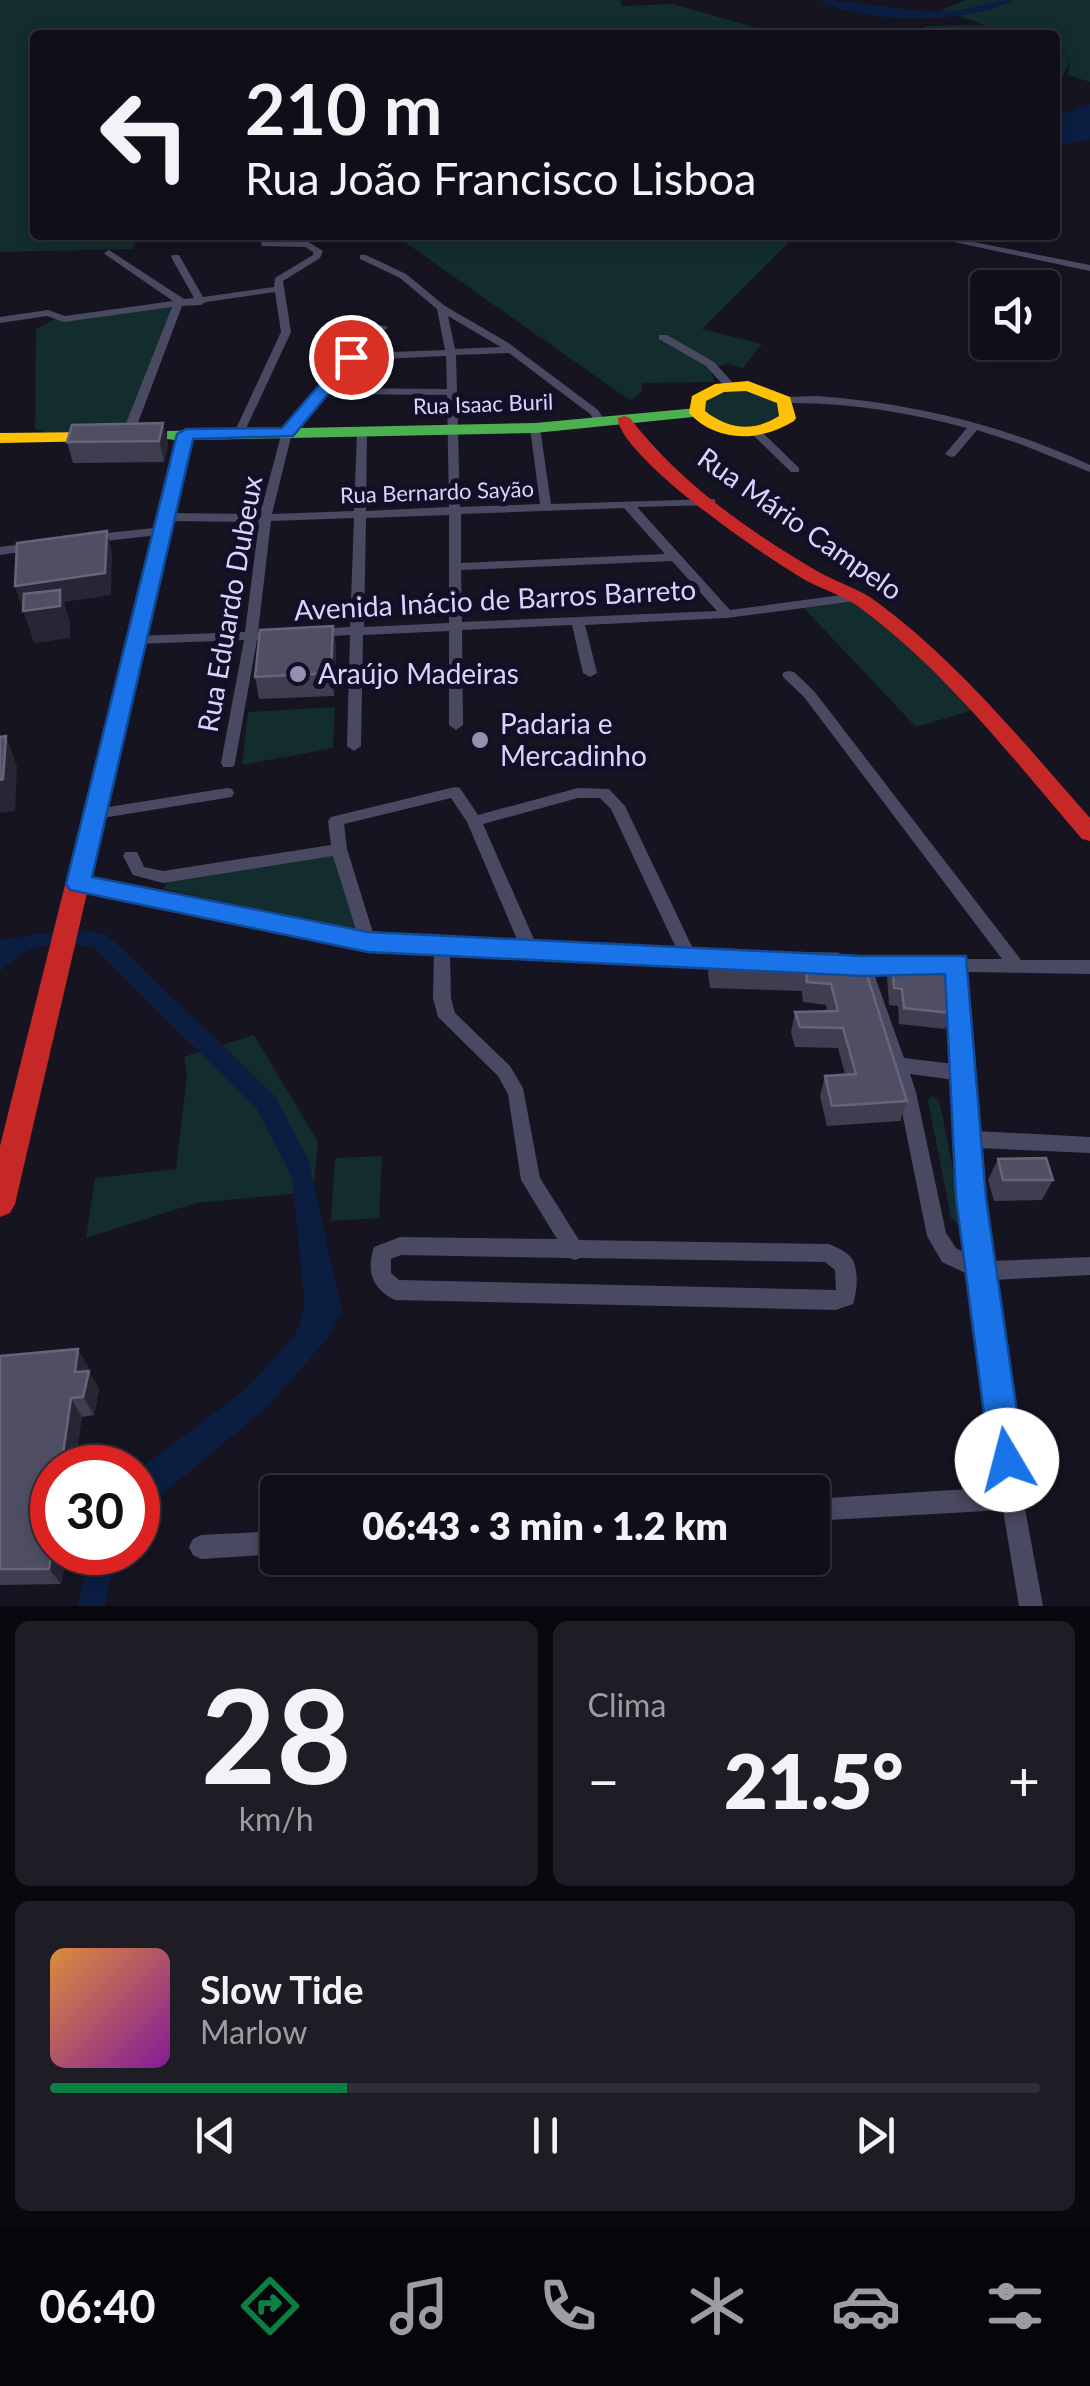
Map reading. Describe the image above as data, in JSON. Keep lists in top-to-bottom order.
{
  "streets": {
    "main road": ["Rua Isaac Buril", "Rua Mário Campelo"],
    "street": ["Rua Bernardo Sayão", "Avenida Inácio de Barros Barreto", "Rua Eduardo Dubeux"]
  },
  "crossings": [
    ["Rua Isaac Buril", "Rua Mário Campelo"],
    ["Rua Isaac Buril", "Rua Eduardo Dubeux"],
    ["Rua Bernardo Sayão", "Rua Mário Campelo"],
    ["Rua Bernardo Sayão", "Rua Eduardo Dubeux"],
    ["Rua Mário Campelo", "Avenida Inácio de Barros Barreto"],
    ["Avenida Inácio de Barros Barreto", "Rua Eduardo Dubeux"]
  ],
  "places": ["Araújo Madeiras", "Padaria e Mercadinho"],
  "page": {
    "turn": ["210 m", "Rua João Francisco Lisboa"],
    "limit": "30",
    "trip": "06:43 · 3 min · 1.2 km",
    "tile": [
      ["28", "km/h"],
      "Clima"
    ],
    "heat": ["−", "21.5°", "+"],
    "song": ["Slow Tide", "Marlow"],
    "tabs": "06:40"
  }
}
